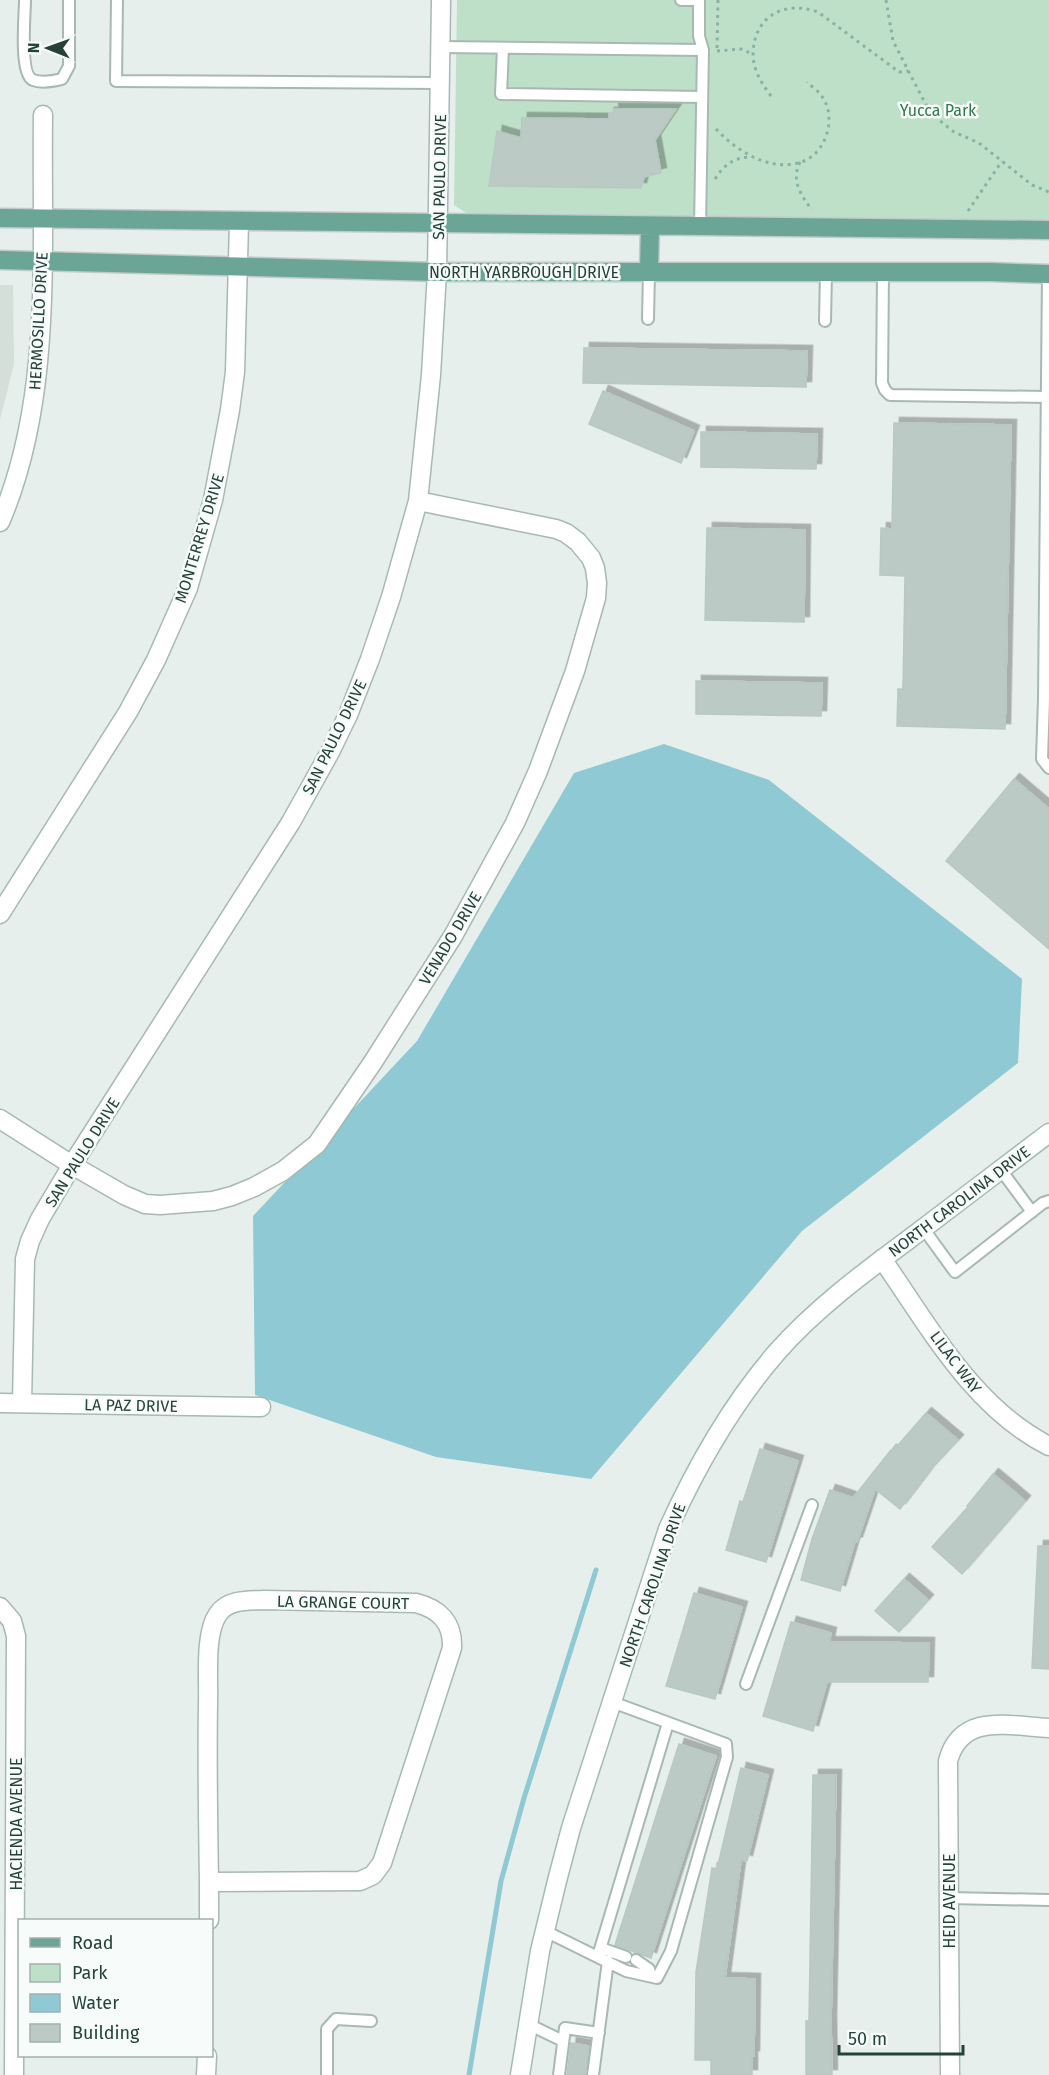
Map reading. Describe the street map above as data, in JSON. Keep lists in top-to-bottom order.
{
  "streets": {
    "main road": ["NORTH YARBROUGH DRIVE"],
    "street": [
      "SAN PAULO DRIVE",
      "HERMOSILLO DRIVE",
      "MONTERREY DRIVE",
      "VENADO DRIVE",
      "NORTH CAROLINA DRIVE",
      "LILAC WAY",
      "LA PAZ DRIVE",
      "LA GRANGE COURT",
      "HACIENDA AVENUE",
      "HEID AVENUE"
    ]
  },
  "crossings": [
    ["SAN PAULO DRIVE", "NORTH YARBROUGH DRIVE"],
    ["SAN PAULO DRIVE", "VENADO DRIVE"],
    ["SAN PAULO DRIVE", "LA PAZ DRIVE"],
    ["NORTH YARBROUGH DRIVE", "HERMOSILLO DRIVE"],
    ["NORTH YARBROUGH DRIVE", "MONTERREY DRIVE"],
    ["NORTH CAROLINA DRIVE", "LILAC WAY"]
  ],
  "parks": ["Yucca Park"],
  "legend": [
    "Road",
    "Park",
    "Water",
    "Building"
  ],
  "scale_bar": "50 m",
  "north": "left"
}
